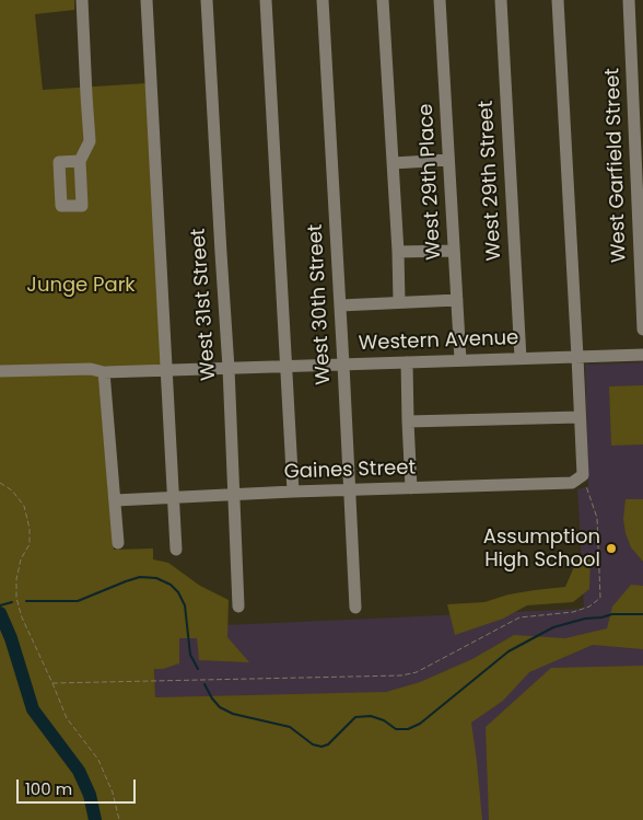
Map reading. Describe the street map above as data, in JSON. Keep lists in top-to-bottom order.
{
  "streets": {
    "street": [
      "West Garfield Street",
      "West 29th Street",
      "West 29th Place",
      "West 31st Street",
      "West 30th Street",
      "Western Avenue",
      "Gaines Street"
    ]
  },
  "crossings": [
    ["West 29th Street", "Western Avenue"],
    ["West 29th Place", "Western Avenue"],
    ["West 31st Street", "Western Avenue"],
    ["West 31st Street", "Gaines Street"],
    ["West 30th Street", "Western Avenue"],
    ["West 30th Street", "Gaines Street"]
  ],
  "parks": ["Junge Park"],
  "places": ["Assumption High School"],
  "scale_bar": "100 m"
}
